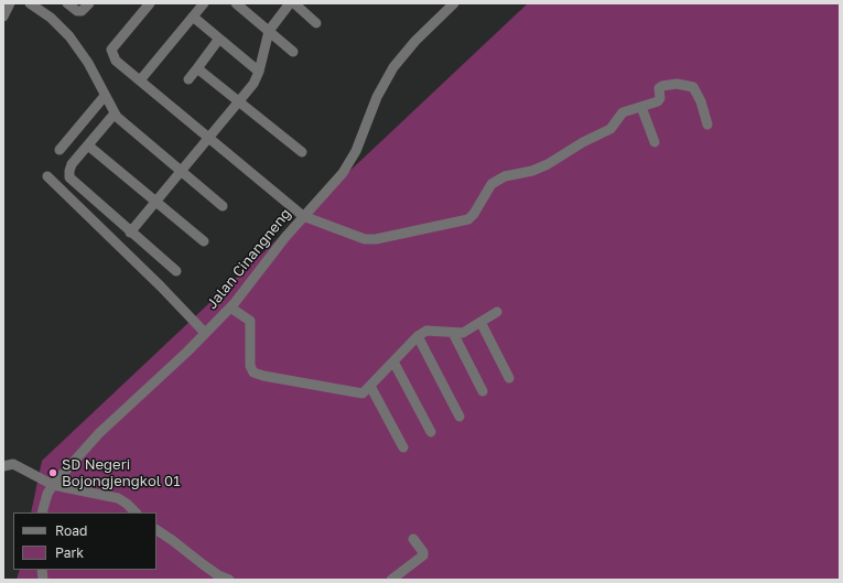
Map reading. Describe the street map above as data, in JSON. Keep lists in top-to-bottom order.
{
  "streets": {
    "street": ["Jalan Cinangneng"]
  },
  "places": ["SD Negeri Bojongjengkol 01"],
  "legend": ["Road", "Park"]
}
